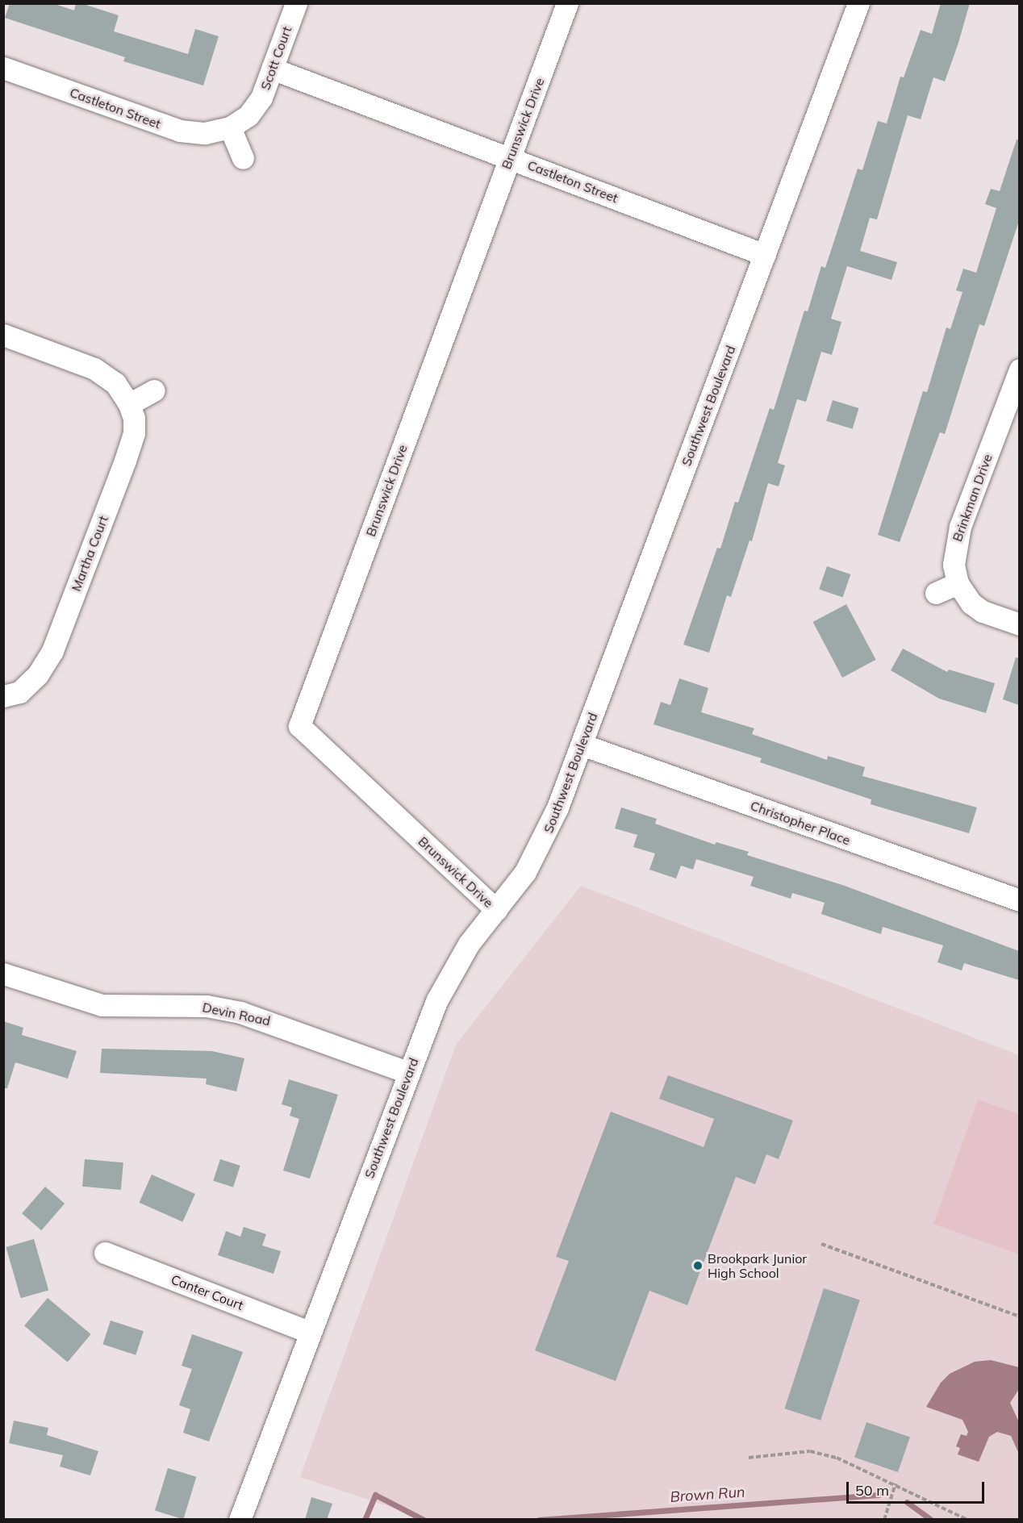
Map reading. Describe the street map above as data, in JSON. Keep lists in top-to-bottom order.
{
  "streets": {
    "street": [
      "Scott Court",
      "Castleton Street",
      "Brunswick Drive",
      "Southwest Boulevard",
      "Brinkman Drive",
      "Martha Court",
      "Christopher Place",
      "Devin Road",
      "Canter Court"
    ]
  },
  "crossings": [
    ["Scott Court", "Castleton Street"],
    ["Castleton Street", "Brunswick Drive"],
    ["Castleton Street", "Southwest Boulevard"],
    ["Brunswick Drive", "Southwest Boulevard"],
    ["Southwest Boulevard", "Christopher Place"],
    ["Southwest Boulevard", "Devin Road"],
    ["Southwest Boulevard", "Canter Court"]
  ],
  "water": ["Brown Run"],
  "places": ["Brookpark Junior High School"],
  "scale_bar": "50 m"
}
